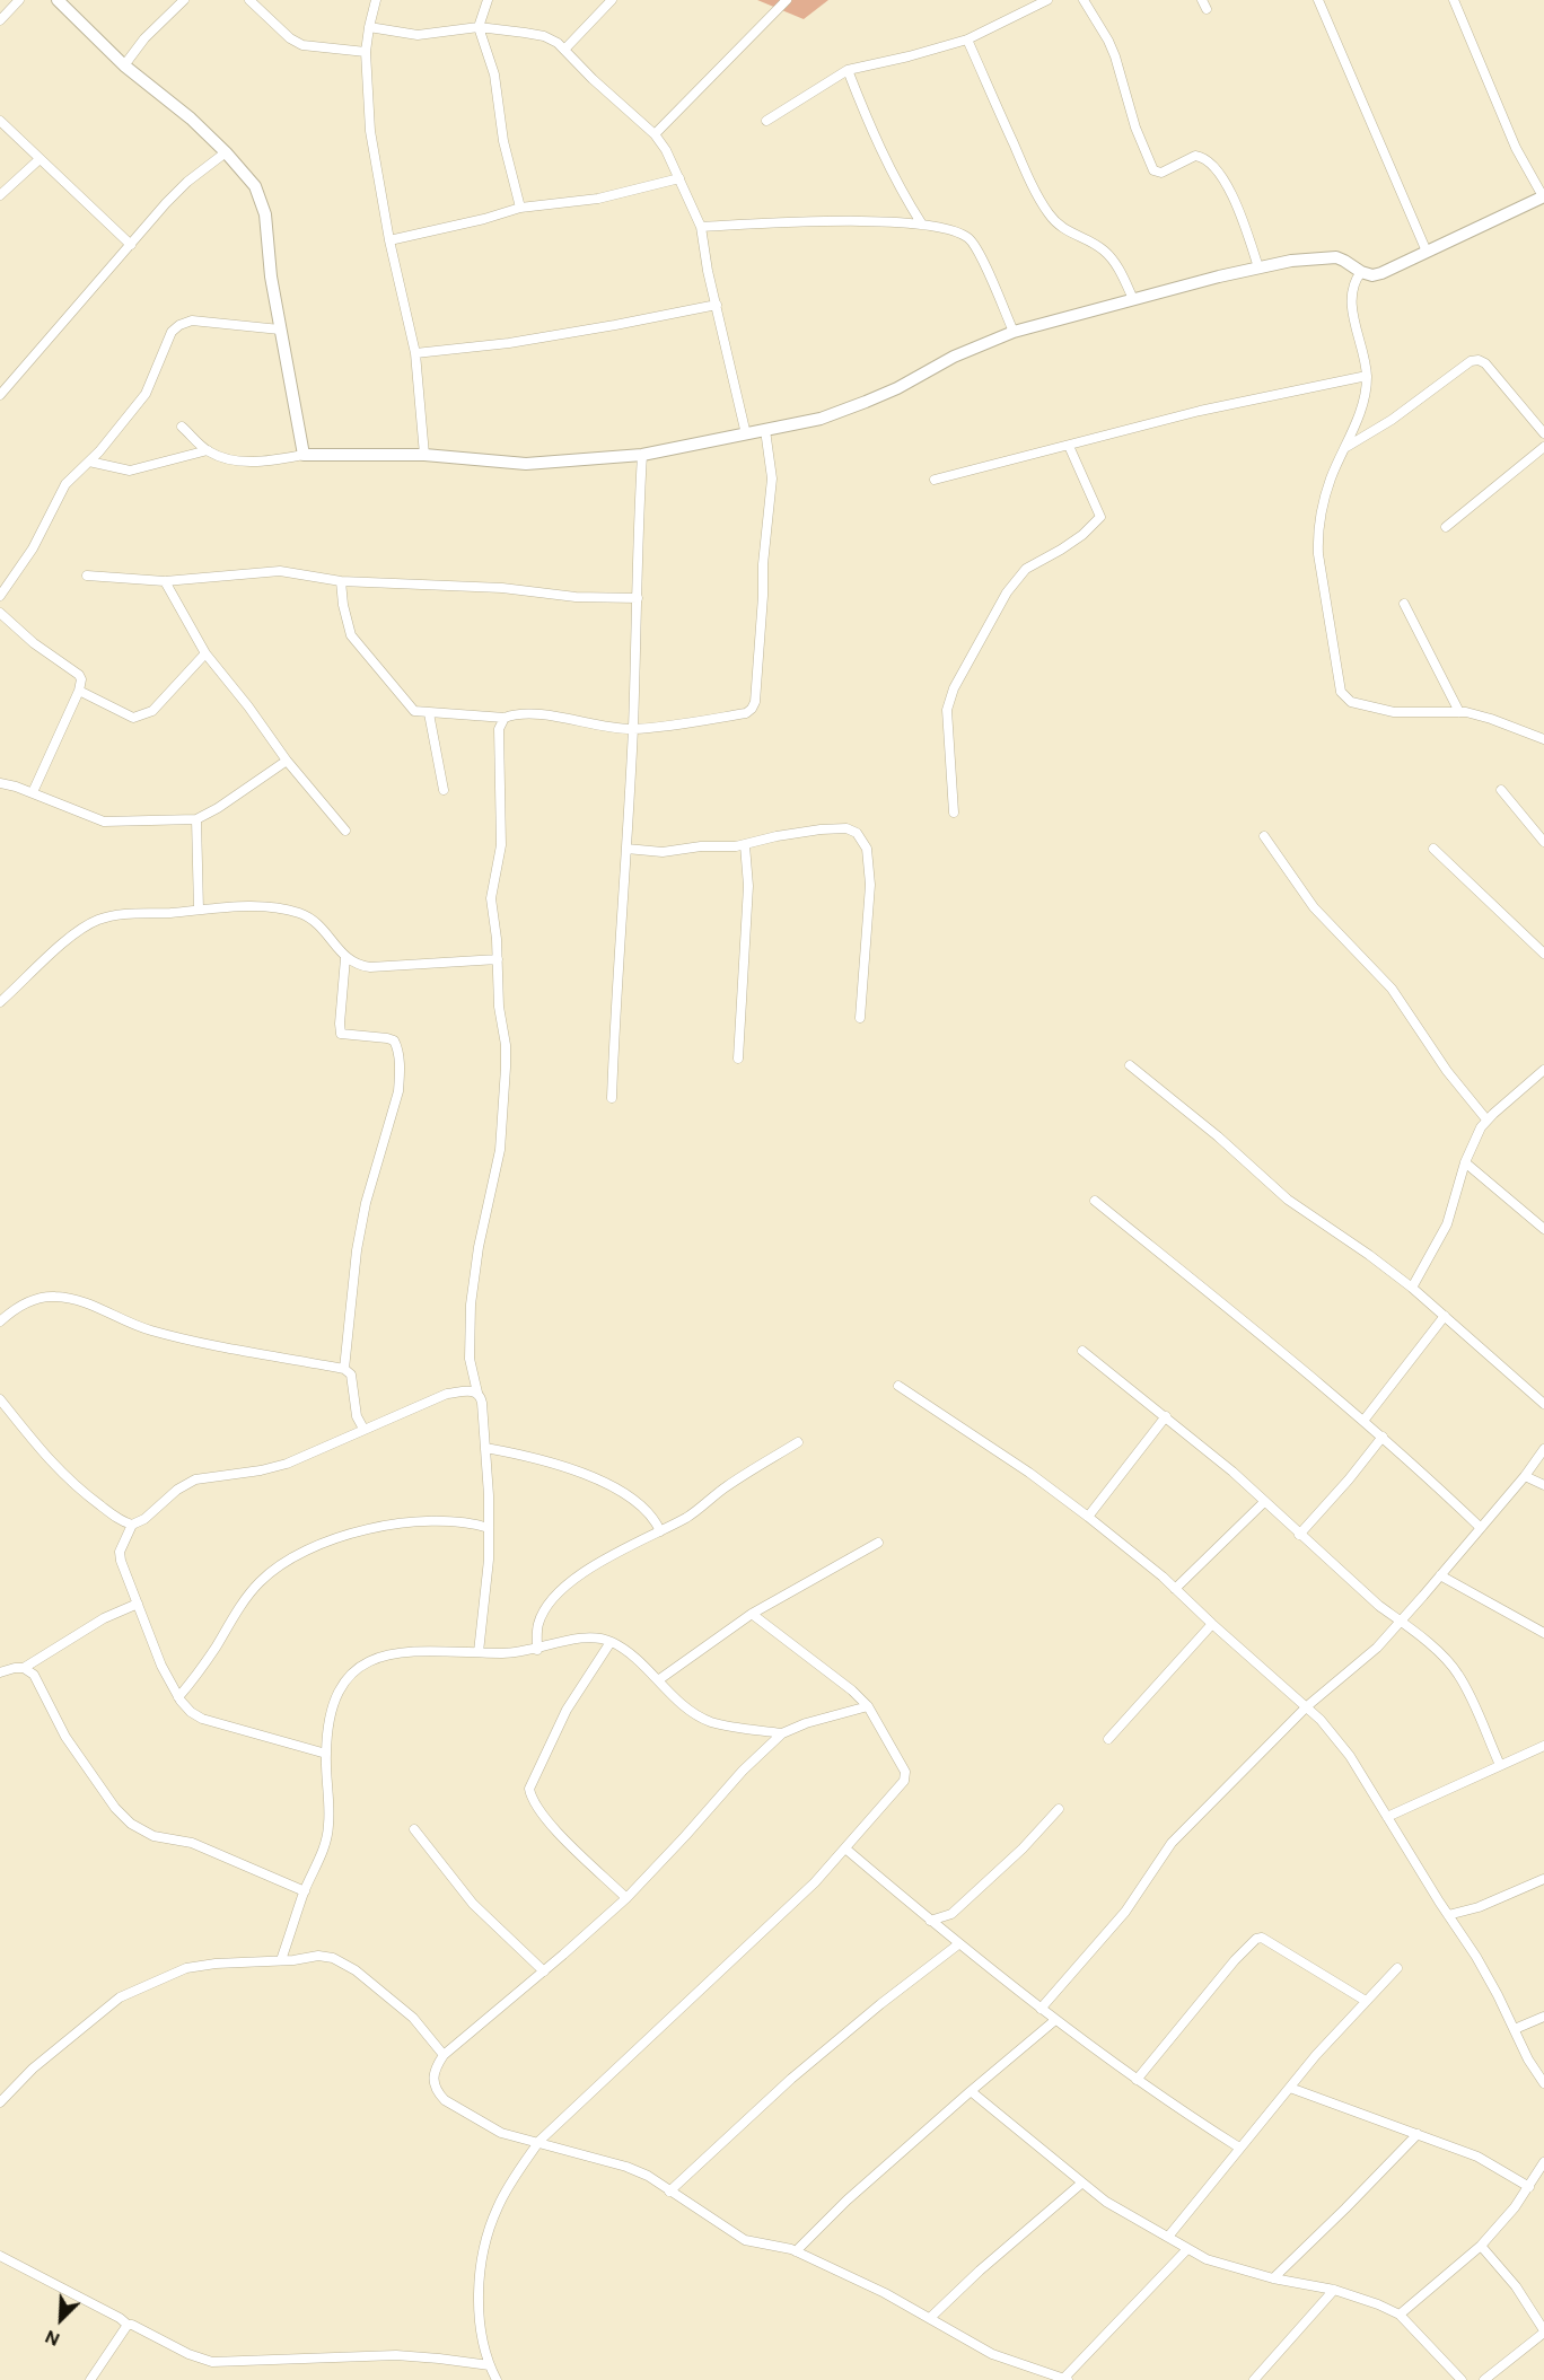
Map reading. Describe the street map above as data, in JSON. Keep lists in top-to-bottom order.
{
  "north": "bottom left"
}
